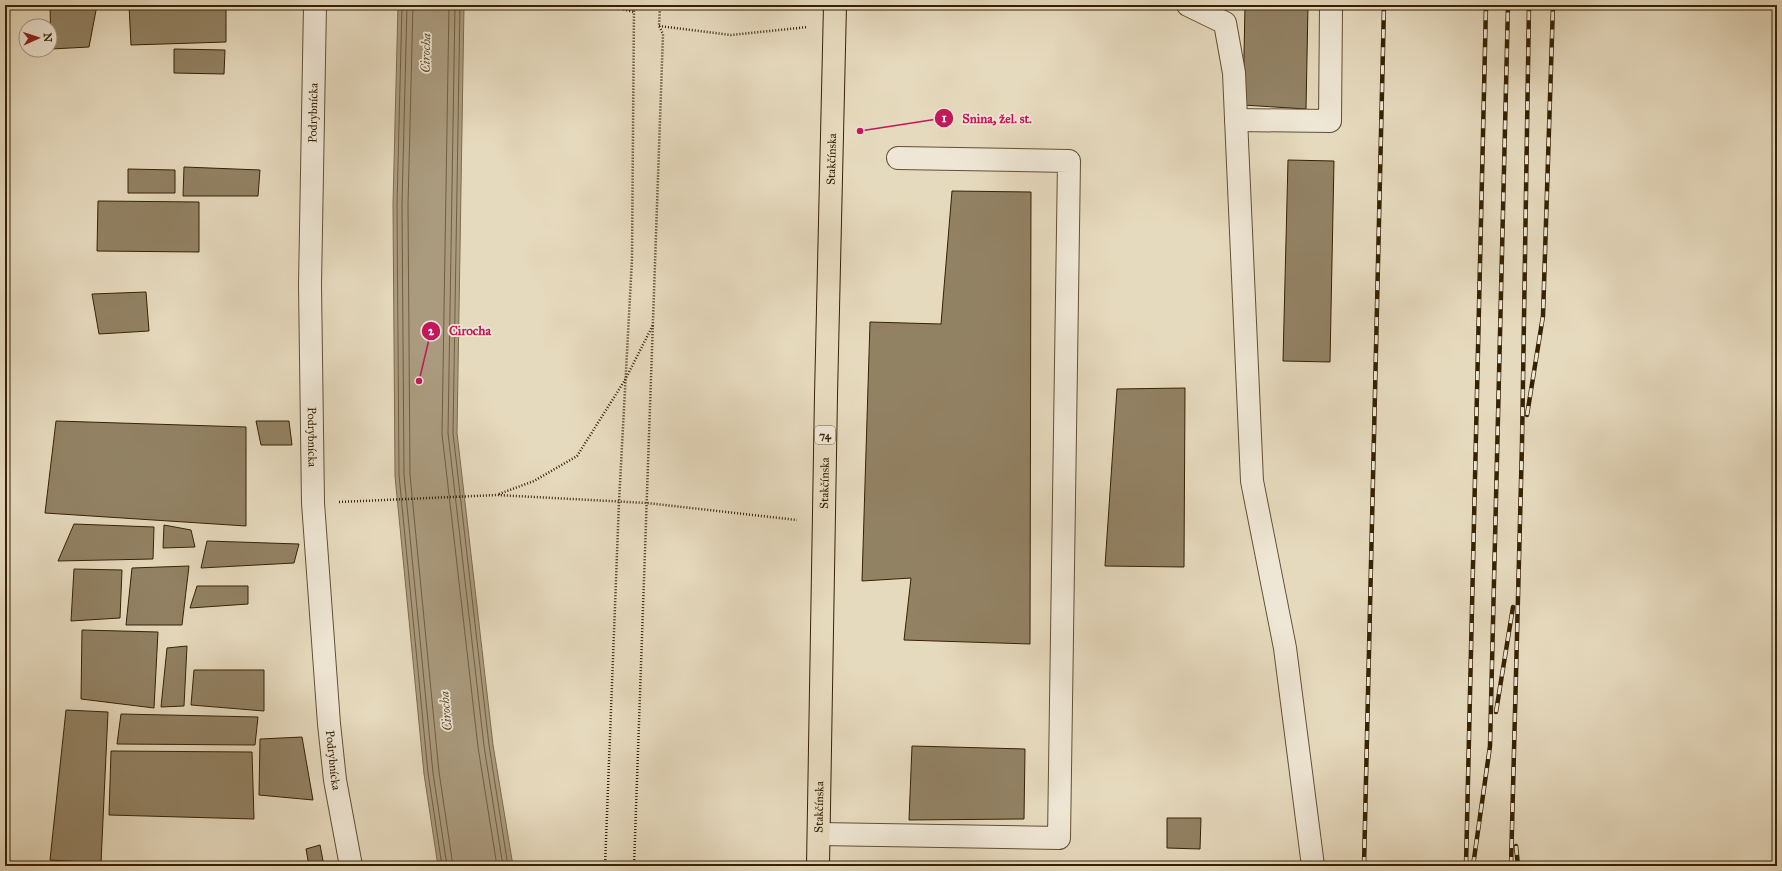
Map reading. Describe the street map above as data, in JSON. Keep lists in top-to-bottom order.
{
  "streets": {
    "main road": ["Stakčínska", "74"],
    "lane": ["Podrybnícka"]
  },
  "water": ["Cirocha"],
  "places": ["Snina, žel. st.", "Cirocha"],
  "north": "right"
}
